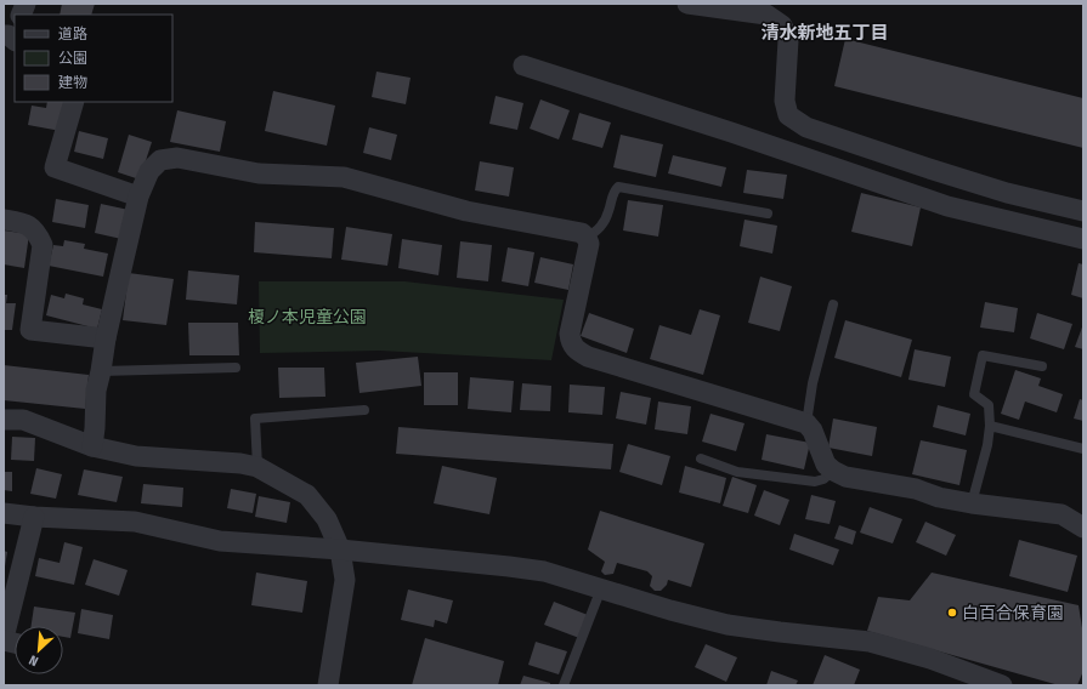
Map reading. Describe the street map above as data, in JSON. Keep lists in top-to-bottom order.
{
  "districts": ["清水新地五丁目"],
  "parks": ["榎ノ本児童公園"],
  "places": ["白百合保育園"],
  "legend": ["道路", "公園", "建物"],
  "north": "bottom left"
}
